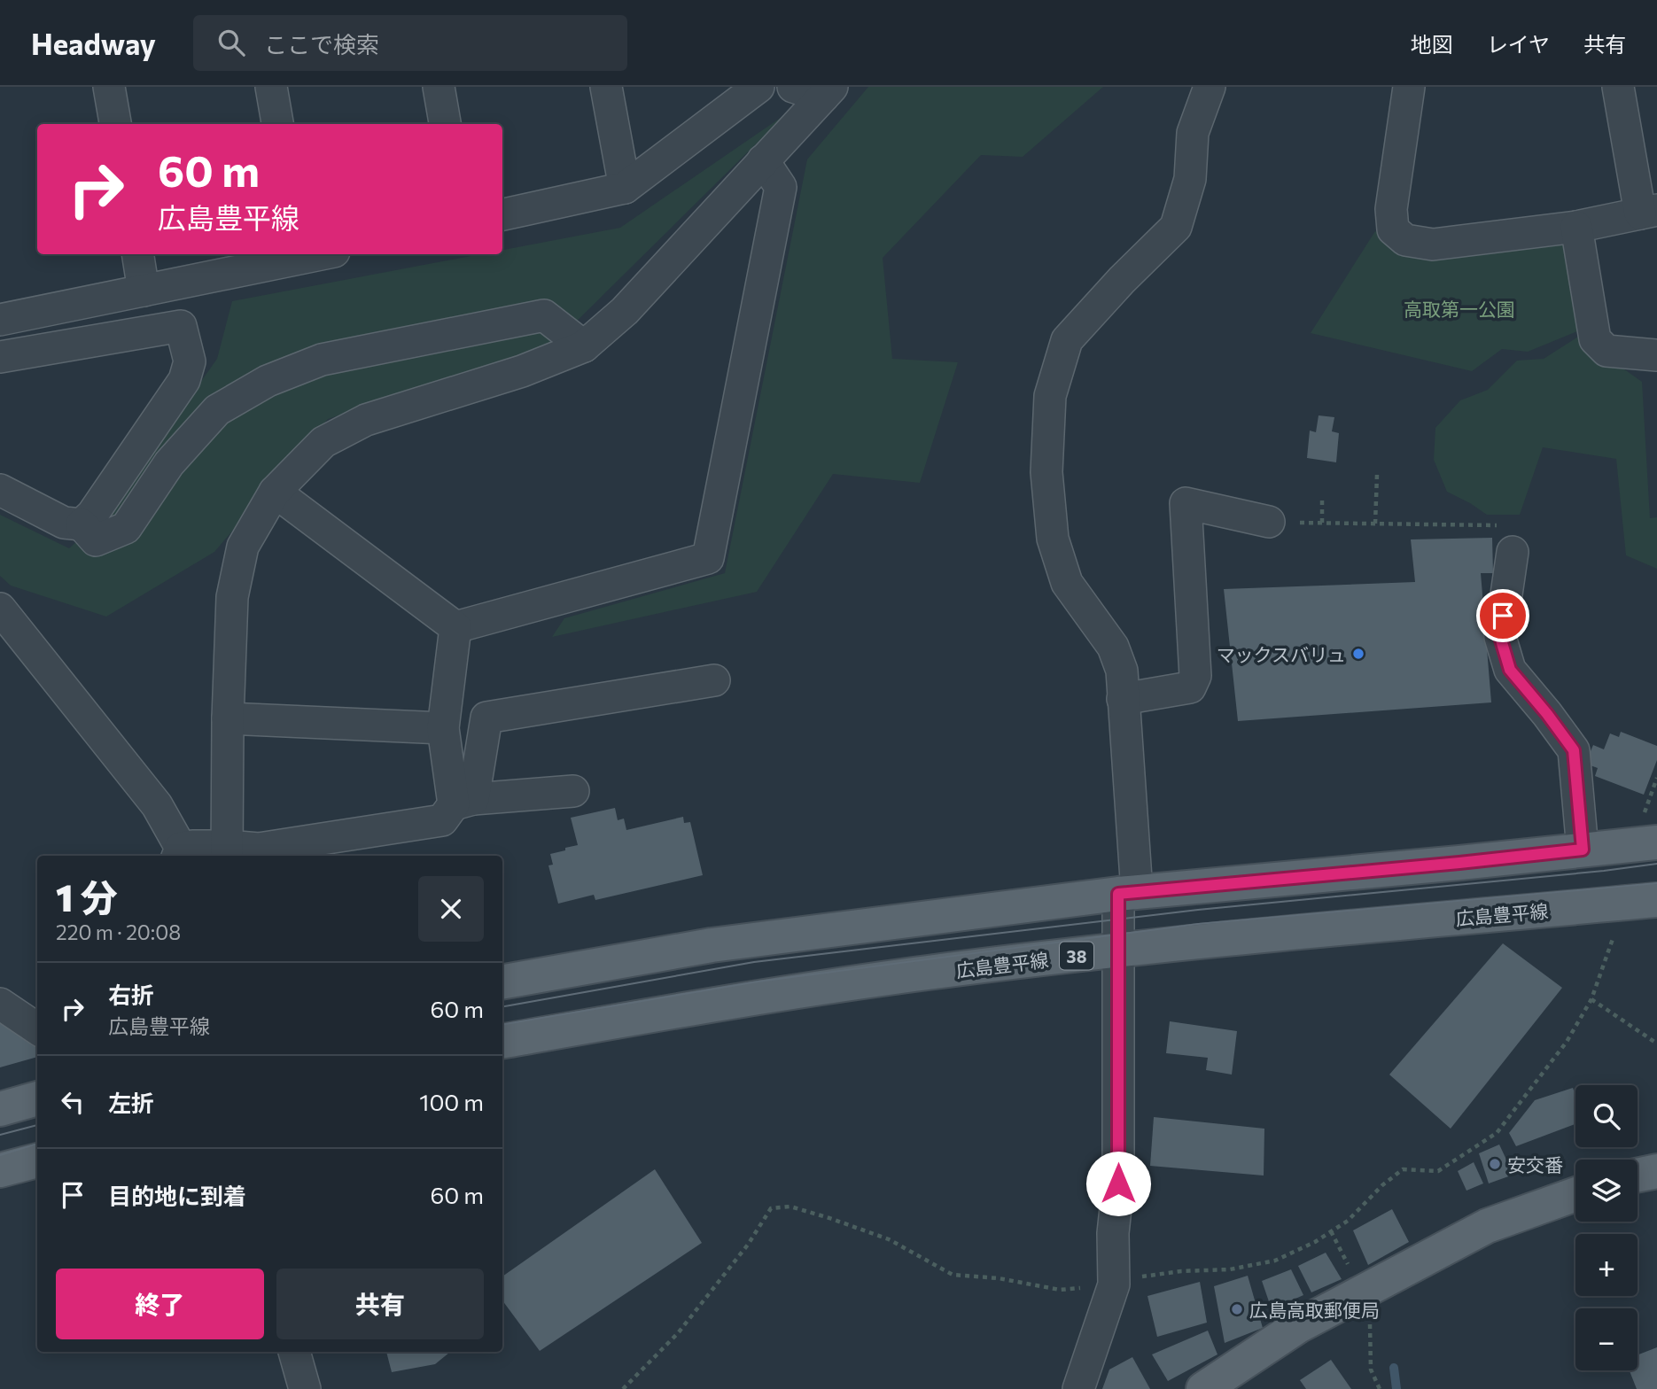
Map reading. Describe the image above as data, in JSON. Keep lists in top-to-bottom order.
{
  "streets": {
    "main road": ["広島豊平線", "38"]
  },
  "parks": ["高取第一公園"],
  "places": ["マックスバリュ", "安交番", "広島高取郵便局"],
  "page": {
    "header": "Headway",
    "search": "ここで検索",
    "nav": ["地図", "レイヤ", "共有"],
    "turn": ["60 m", "広島豊平線"],
    "heading": ["1 分", "220 m · 20:08"],
    "list": [
      {
        "name": "右折",
        "note": "広島豊平線",
        "value": "60 m"
      },
      {
        "name": "左折",
        "value": "100 m"
      },
      {
        "name": "目的地に到着",
        "value": "60 m"
      }
    ],
    "map_buttons": ["+", "−"],
    "buttons": ["終了", "共有"]
  }
}
